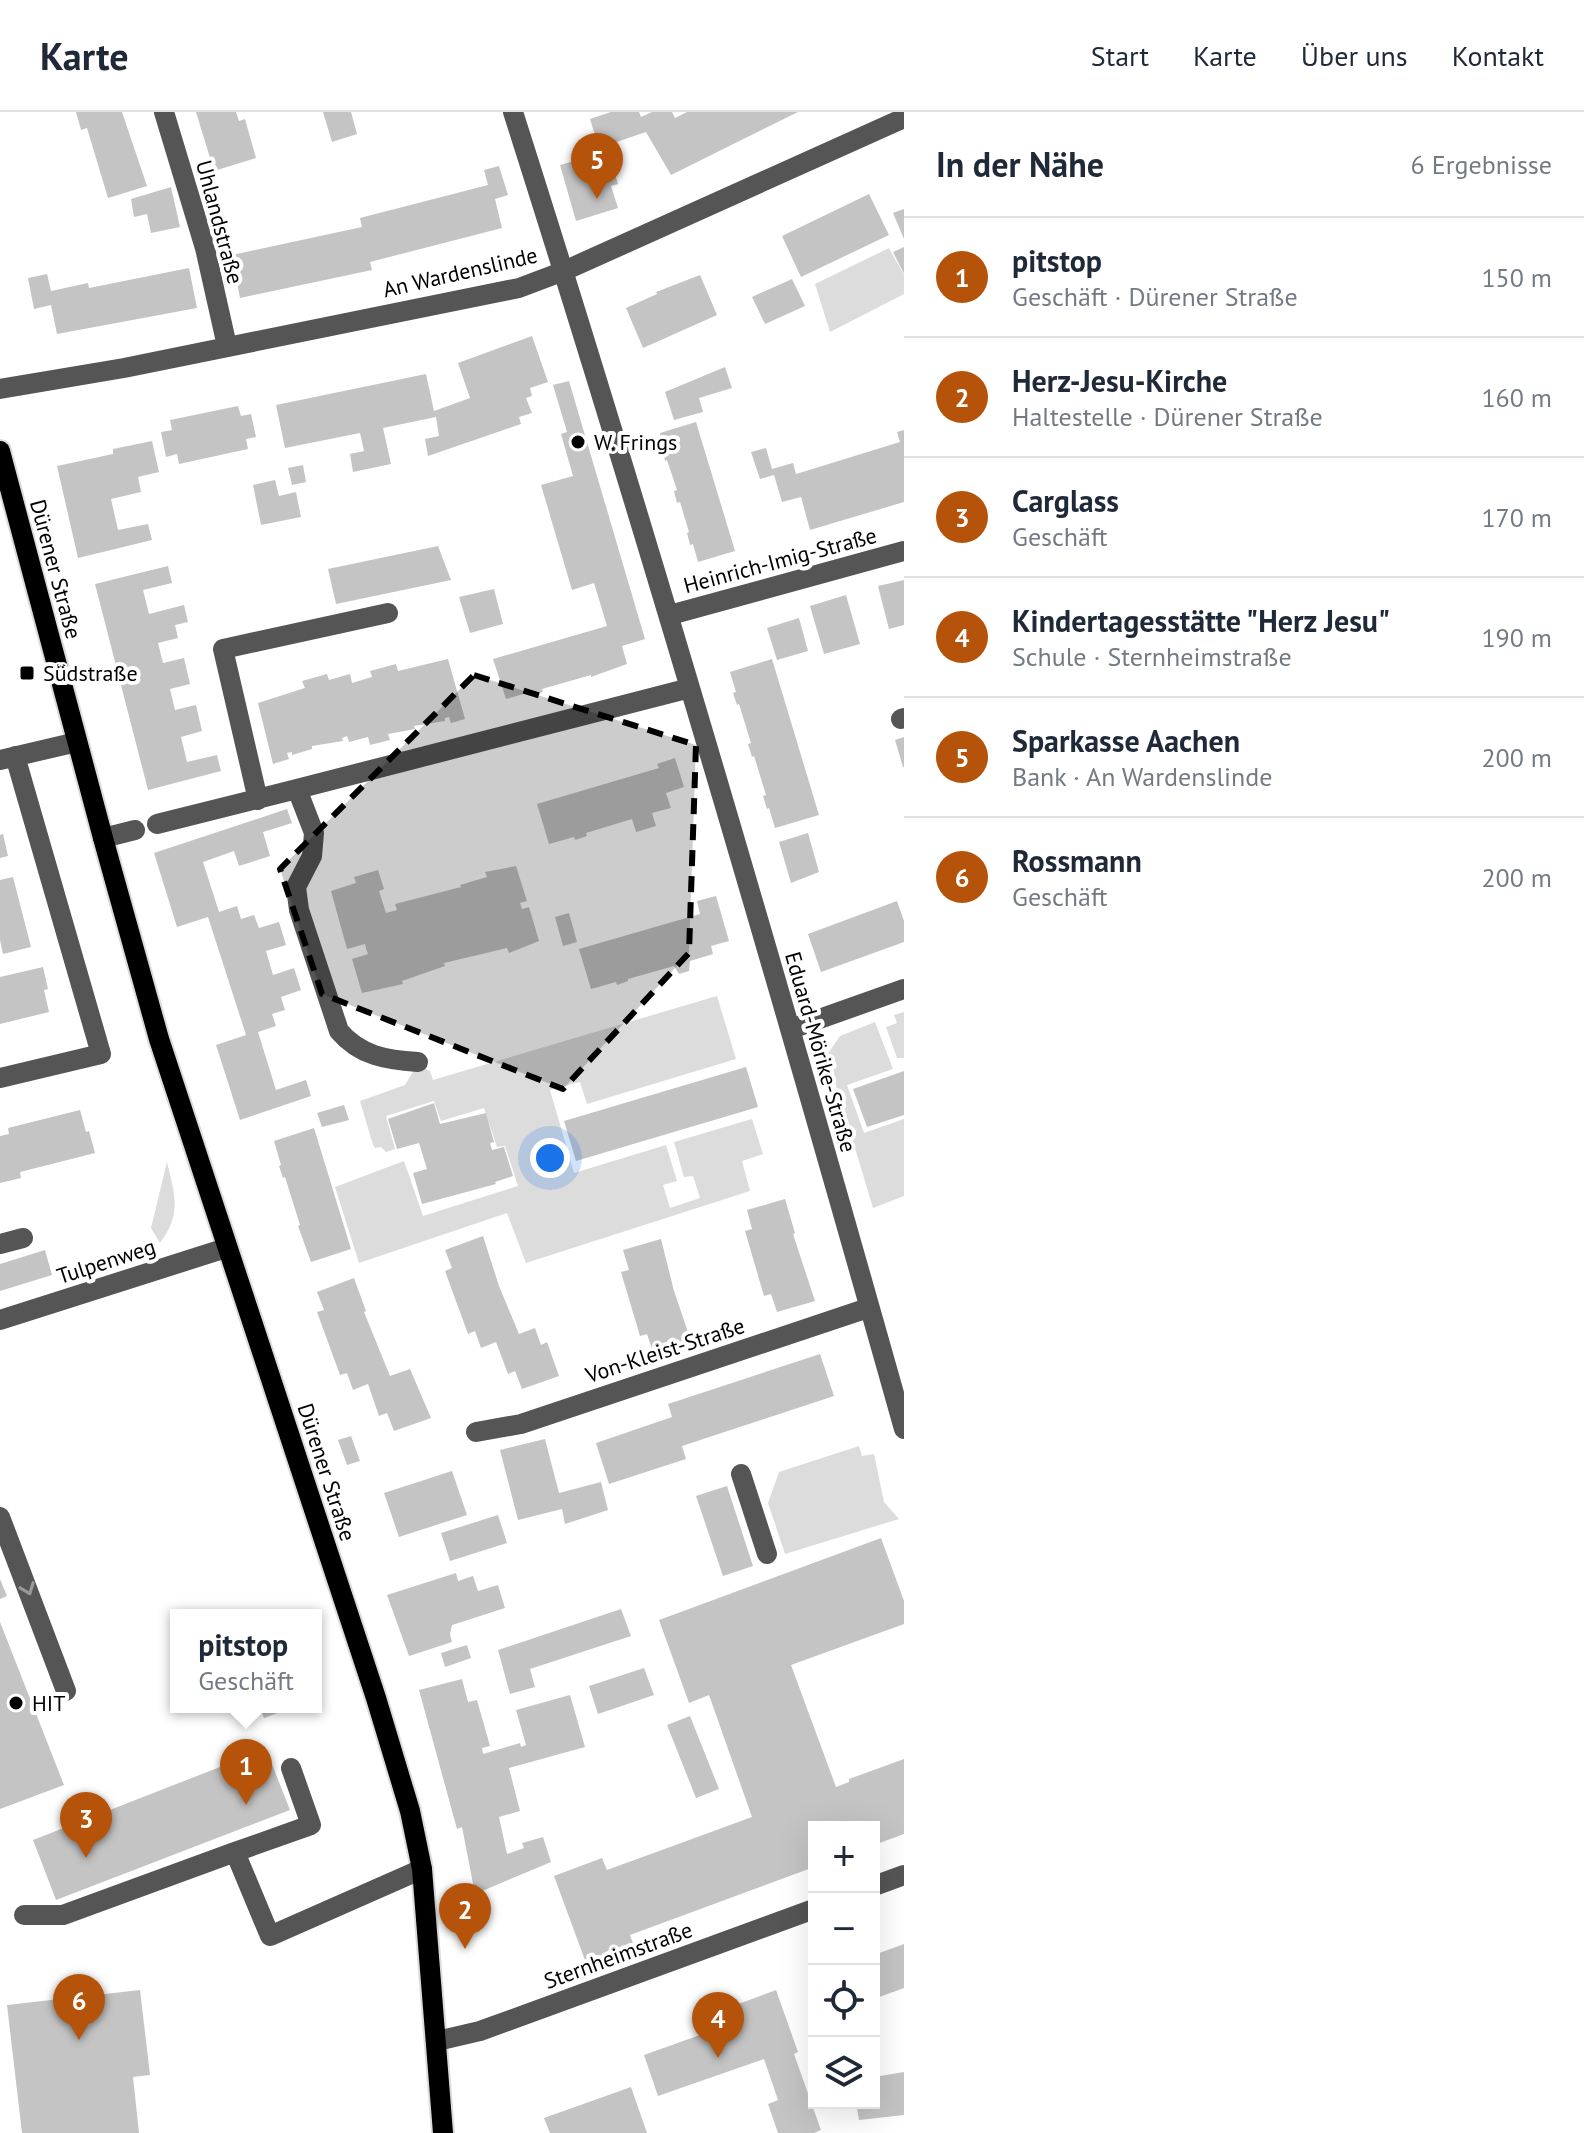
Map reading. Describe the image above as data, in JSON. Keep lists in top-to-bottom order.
{
  "streets": {
    "main road": ["Dürener Straße"],
    "street": [
      "Uhlandstraße",
      "An Wardenslinde",
      "Heinrich-Imig-Straße",
      "Eduard-Mörike-Straße",
      "Tulpenweg",
      "Von-Kleist-Straße",
      "Sternheimstraße"
    ]
  },
  "crossings": [
    ["Uhlandstraße", "An Wardenslinde"],
    ["An Wardenslinde", "Eduard-Mörike-Straße"],
    ["Heinrich-Imig-Straße", "Eduard-Mörike-Straße"],
    ["Dürener Straße", "Tulpenweg"],
    ["Dürener Straße", "Sternheimstraße"],
    ["Eduard-Mörike-Straße", "Von-Kleist-Straße"]
  ],
  "places": {
    "other": ["W. Frings", "HIT"],
    "transit": ["Südstraße"]
  },
  "page": {
    "header": "Karte",
    "nav": [
      "Start",
      "Karte",
      "Über uns",
      "Kontakt"
    ],
    "heading": ["In der Nähe", "6 Ergebnisse"],
    "pins": [
      "5",
      "1",
      "3",
      "2",
      "6",
      "4"
    ],
    "list": [
      {
        "mark": "1",
        "name": "pitstop",
        "note": "Geschäft · Dürener Straße",
        "value": "150 m"
      },
      {
        "mark": "2",
        "name": "Herz-Jesu-Kirche",
        "note": "Haltestelle · Dürener Straße",
        "value": "160 m"
      },
      {
        "mark": "3",
        "name": "Carglass",
        "note": "Geschäft",
        "value": "170 m"
      },
      {
        "mark": "4",
        "name": "Kindertagesstätte \"Herz Jesu\"",
        "note": "Schule · Sternheimstraße",
        "value": "190 m"
      },
      {
        "mark": "5",
        "name": "Sparkasse Aachen",
        "note": "Bank · An Wardenslinde",
        "value": "200 m"
      },
      {
        "mark": "6",
        "name": "Rossmann",
        "note": "Geschäft",
        "value": "200 m"
      }
    ],
    "popup": ["pitstop", "Geschäft"],
    "map_buttons": ["+", "−"]
  }
}
